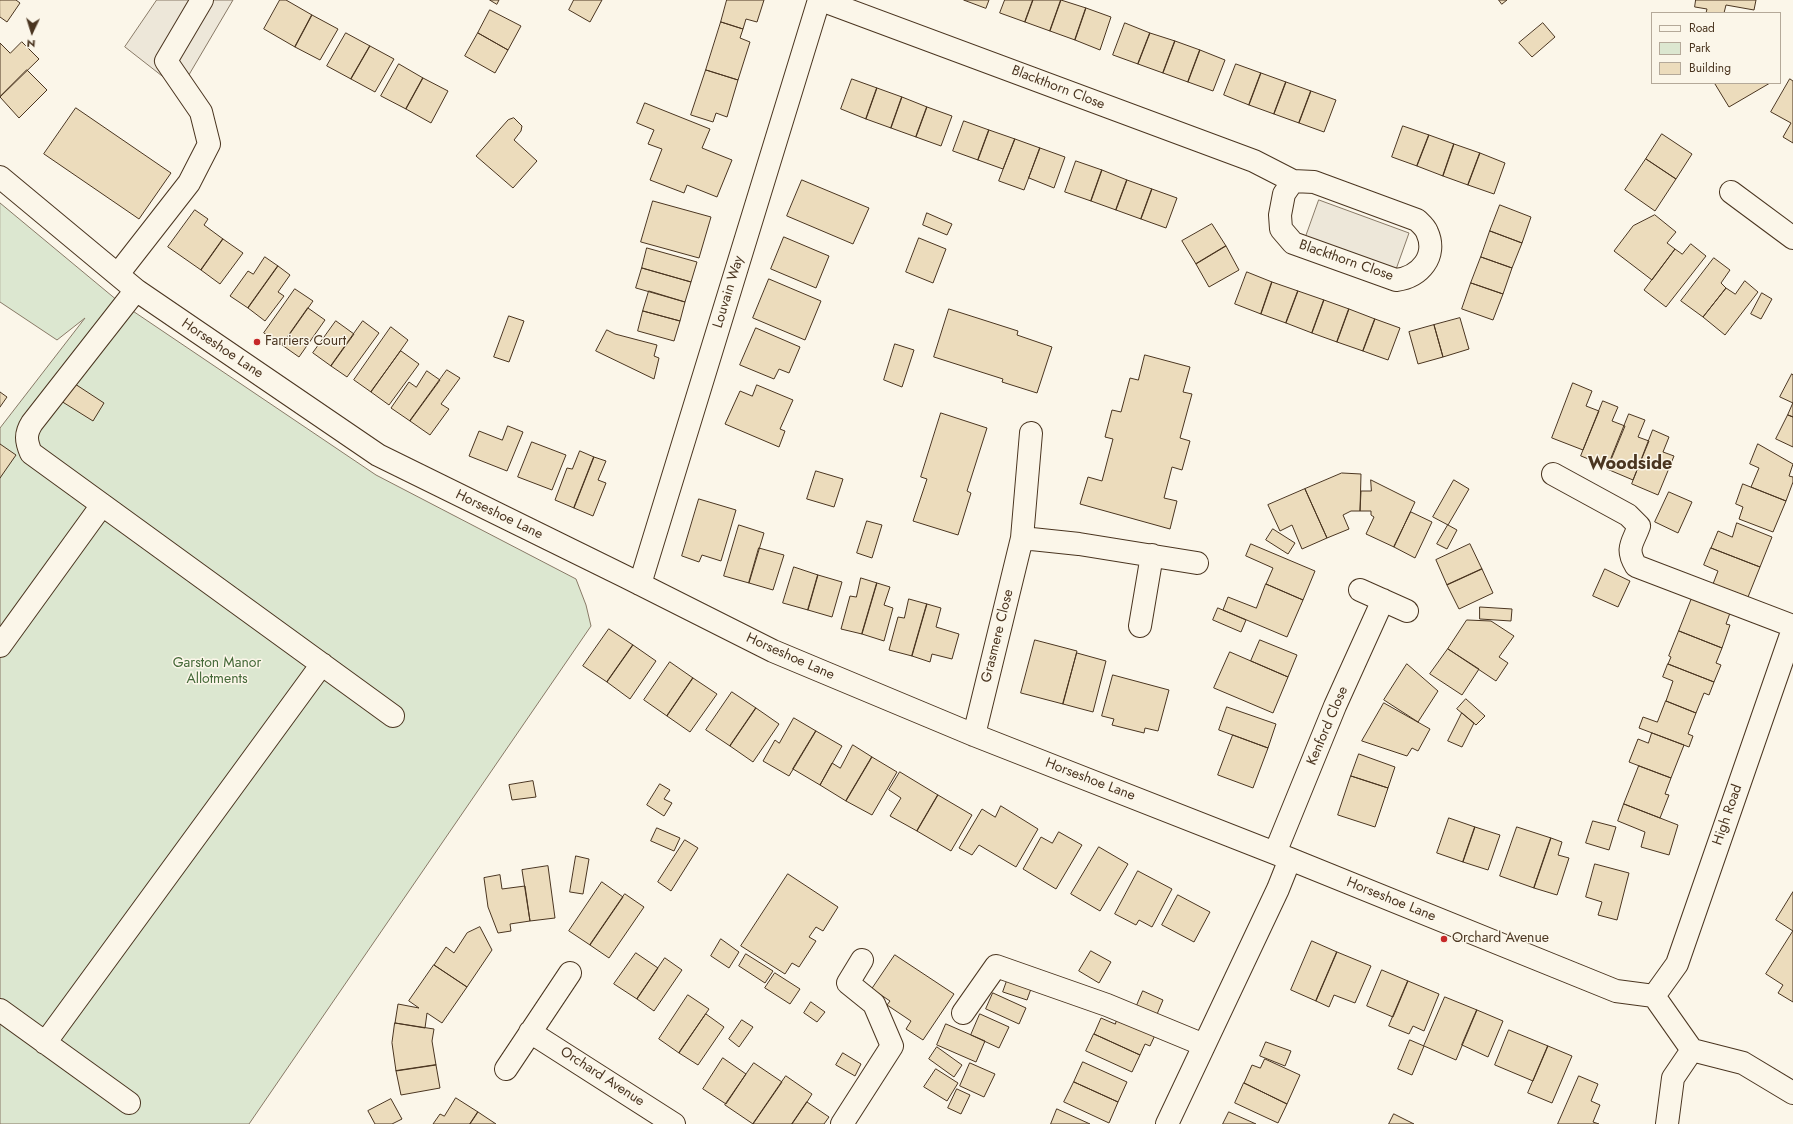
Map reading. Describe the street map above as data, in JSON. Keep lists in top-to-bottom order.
{
  "streets": {
    "street": [
      "Blackthorn Close",
      "Louvain Way",
      "Horseshoe Lane",
      "Grasmere Close",
      "Kenford Close",
      "High Road",
      "Orchard Avenue"
    ]
  },
  "crossings": [
    ["Blackthorn Close", "Louvain Way"],
    ["Louvain Way", "Horseshoe Lane"],
    ["Horseshoe Lane", "Grasmere Close"],
    ["Horseshoe Lane", "Kenford Close"],
    ["Horseshoe Lane", "High Road"]
  ],
  "districts": ["Woodside"],
  "parks": ["Garston Manor Allotments"],
  "places": ["Farriers Court", "Orchard Avenue"],
  "legend": ["Road", "Park", "Building"],
  "north": "bottom"
}
